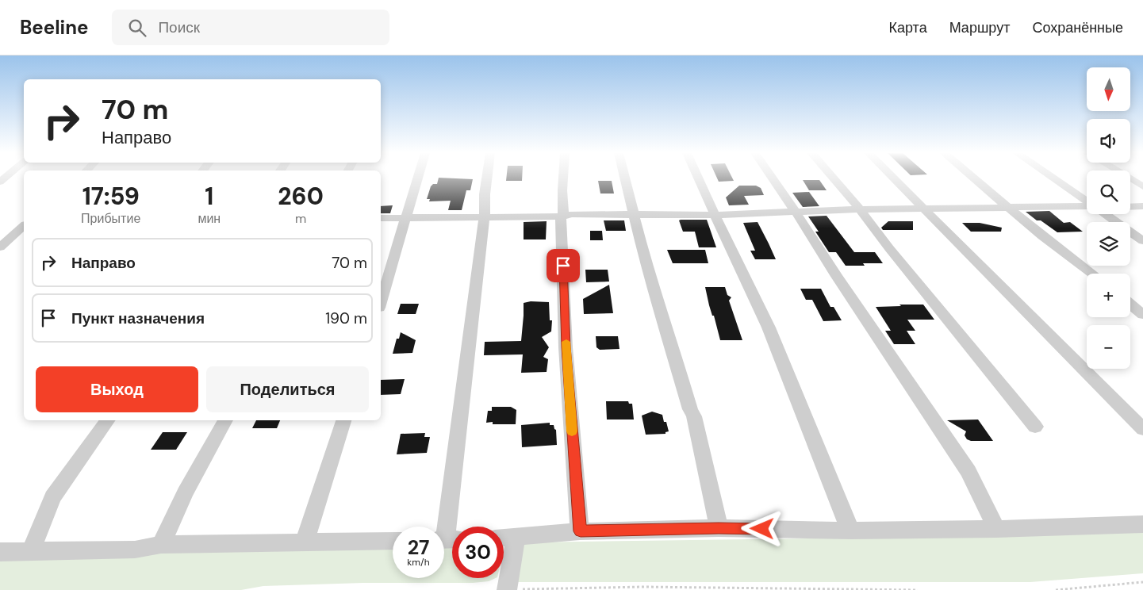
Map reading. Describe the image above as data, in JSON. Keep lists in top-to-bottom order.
{
  "north": "bottom",
  "page": {
    "header": "Beeline",
    "search": "Поиск",
    "nav": ["Карта", "Маршрут", "Сохранённые"],
    "map_buttons": ["+", "−"],
    "turn": ["70 m", "Направо"],
    "eta": [
      "17:59",
      "Прибытие",
      "1",
      "мин",
      "260",
      "m"
    ],
    "list": [
      {
        "name": "Направо",
        "value": "70 m"
      },
      {
        "name": "Пункт назначения",
        "value": "190 m"
      }
    ],
    "buttons": ["Выход", "Поделиться"],
    "speed": "27 km/h",
    "limit": "30"
  }
}
